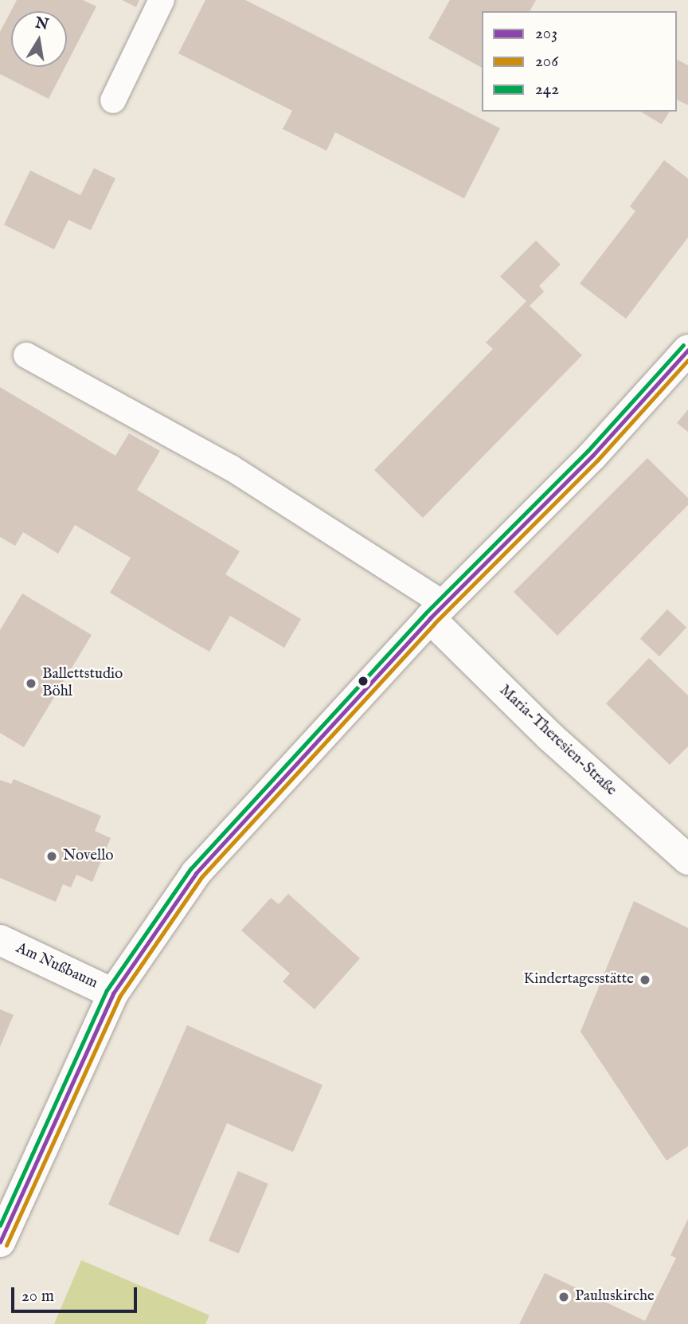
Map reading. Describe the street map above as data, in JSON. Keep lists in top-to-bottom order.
{
  "streets": {
    "street": ["Maria-Theresien-Straße", "Am Nußbaum"]
  },
  "places": [
    "Ballettstudio Böhl",
    "Novello",
    "Kindertagesstätte",
    "Pauluskirche"
  ],
  "lines": ["transit line 242", "transit line 203", "transit line 206"],
  "legend": ["203", "206", "242"],
  "scale_bar": "20 m",
  "north": "top"
}
